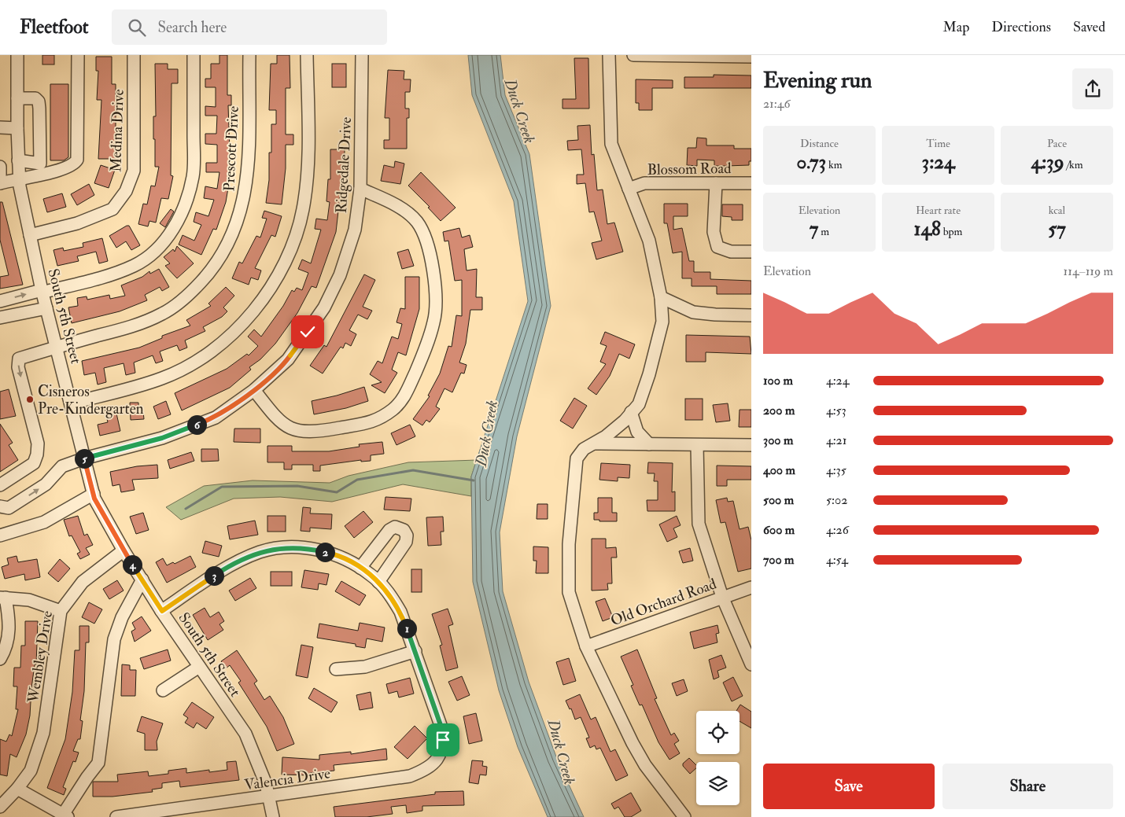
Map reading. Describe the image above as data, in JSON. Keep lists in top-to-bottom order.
{
  "streets": {
    "street": [
      "Medina Drive",
      "Prescott Drive",
      "Ridgedale Drive",
      "Blossom Road",
      "South 5th Street",
      "Old Orchard Road",
      "Wembley Drive",
      "Valencia Drive"
    ]
  },
  "crossings": [
    ["Medina Drive", "South 5th Street"],
    ["Prescott Drive", "South 5th Street"],
    ["Ridgedale Drive", "South 5th Street"],
    ["South 5th Street", "Wembley Drive"],
    ["South 5th Street", "Valencia Drive"]
  ],
  "water": ["Duck Creek"],
  "places": ["Cisneros Pre-Kindergarten"],
  "page": {
    "header": "Fleetfoot",
    "search": "Search here",
    "nav": ["Map", "Directions", "Saved"],
    "heading": ["Evening run", "21:46"],
    "stats": [
      ["Distance", "0.73 km"],
      ["Time", "3:24"],
      ["Pace", "4:39 /km"],
      ["Elevation", "7 m"],
      ["Heart rate", "148 bpm"],
      ["kcal", "57"]
    ],
    "chart": ["Elevation", "114–119 m"],
    "list": [
      {
        "name": "100 m",
        "note": "4:24"
      },
      {
        "name": "200 m",
        "note": "4:53"
      },
      {
        "name": "300 m",
        "note": "4:21"
      },
      {
        "name": "400 m",
        "note": "4:35"
      },
      {
        "name": "500 m",
        "note": "5:02"
      },
      {
        "name": "600 m",
        "note": "4:26"
      },
      {
        "name": "700 m",
        "note": "4:54"
      }
    ],
    "pins": [
      "6",
      "5",
      "2",
      "4",
      "3",
      "1"
    ],
    "buttons": ["Save", "Share"]
  }
}
